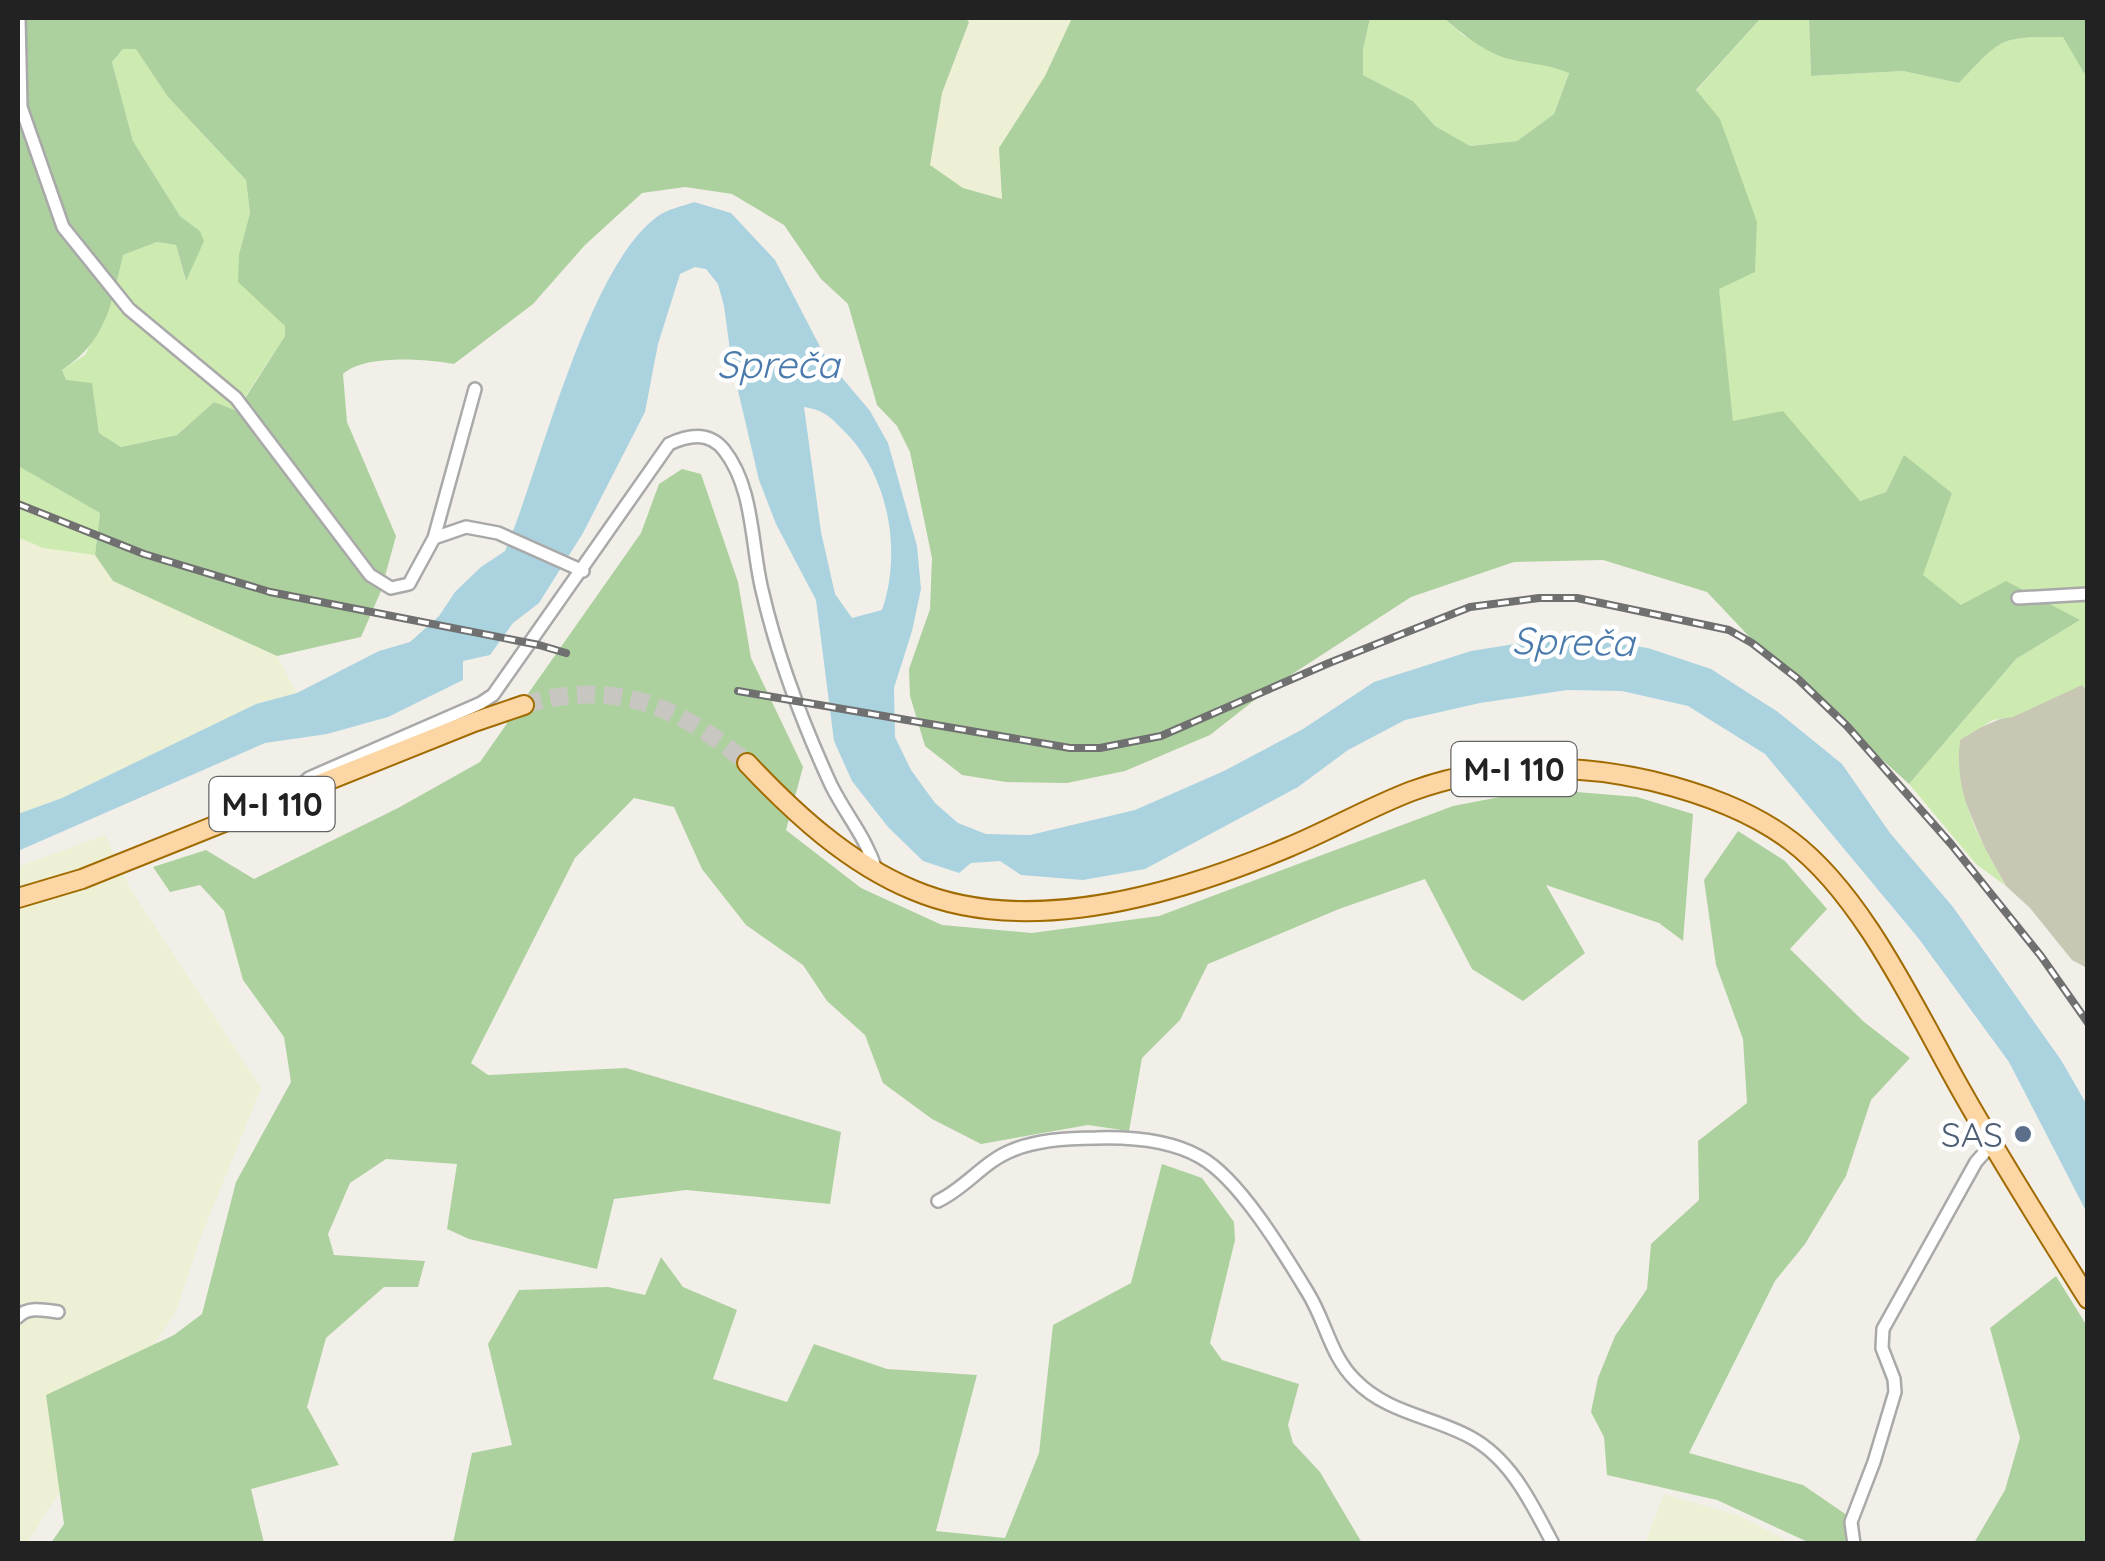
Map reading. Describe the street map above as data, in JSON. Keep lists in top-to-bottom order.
{
  "streets": {
    "main road": ["M-I 110"]
  },
  "water": ["Spreča"],
  "places": ["SAS"]
}
